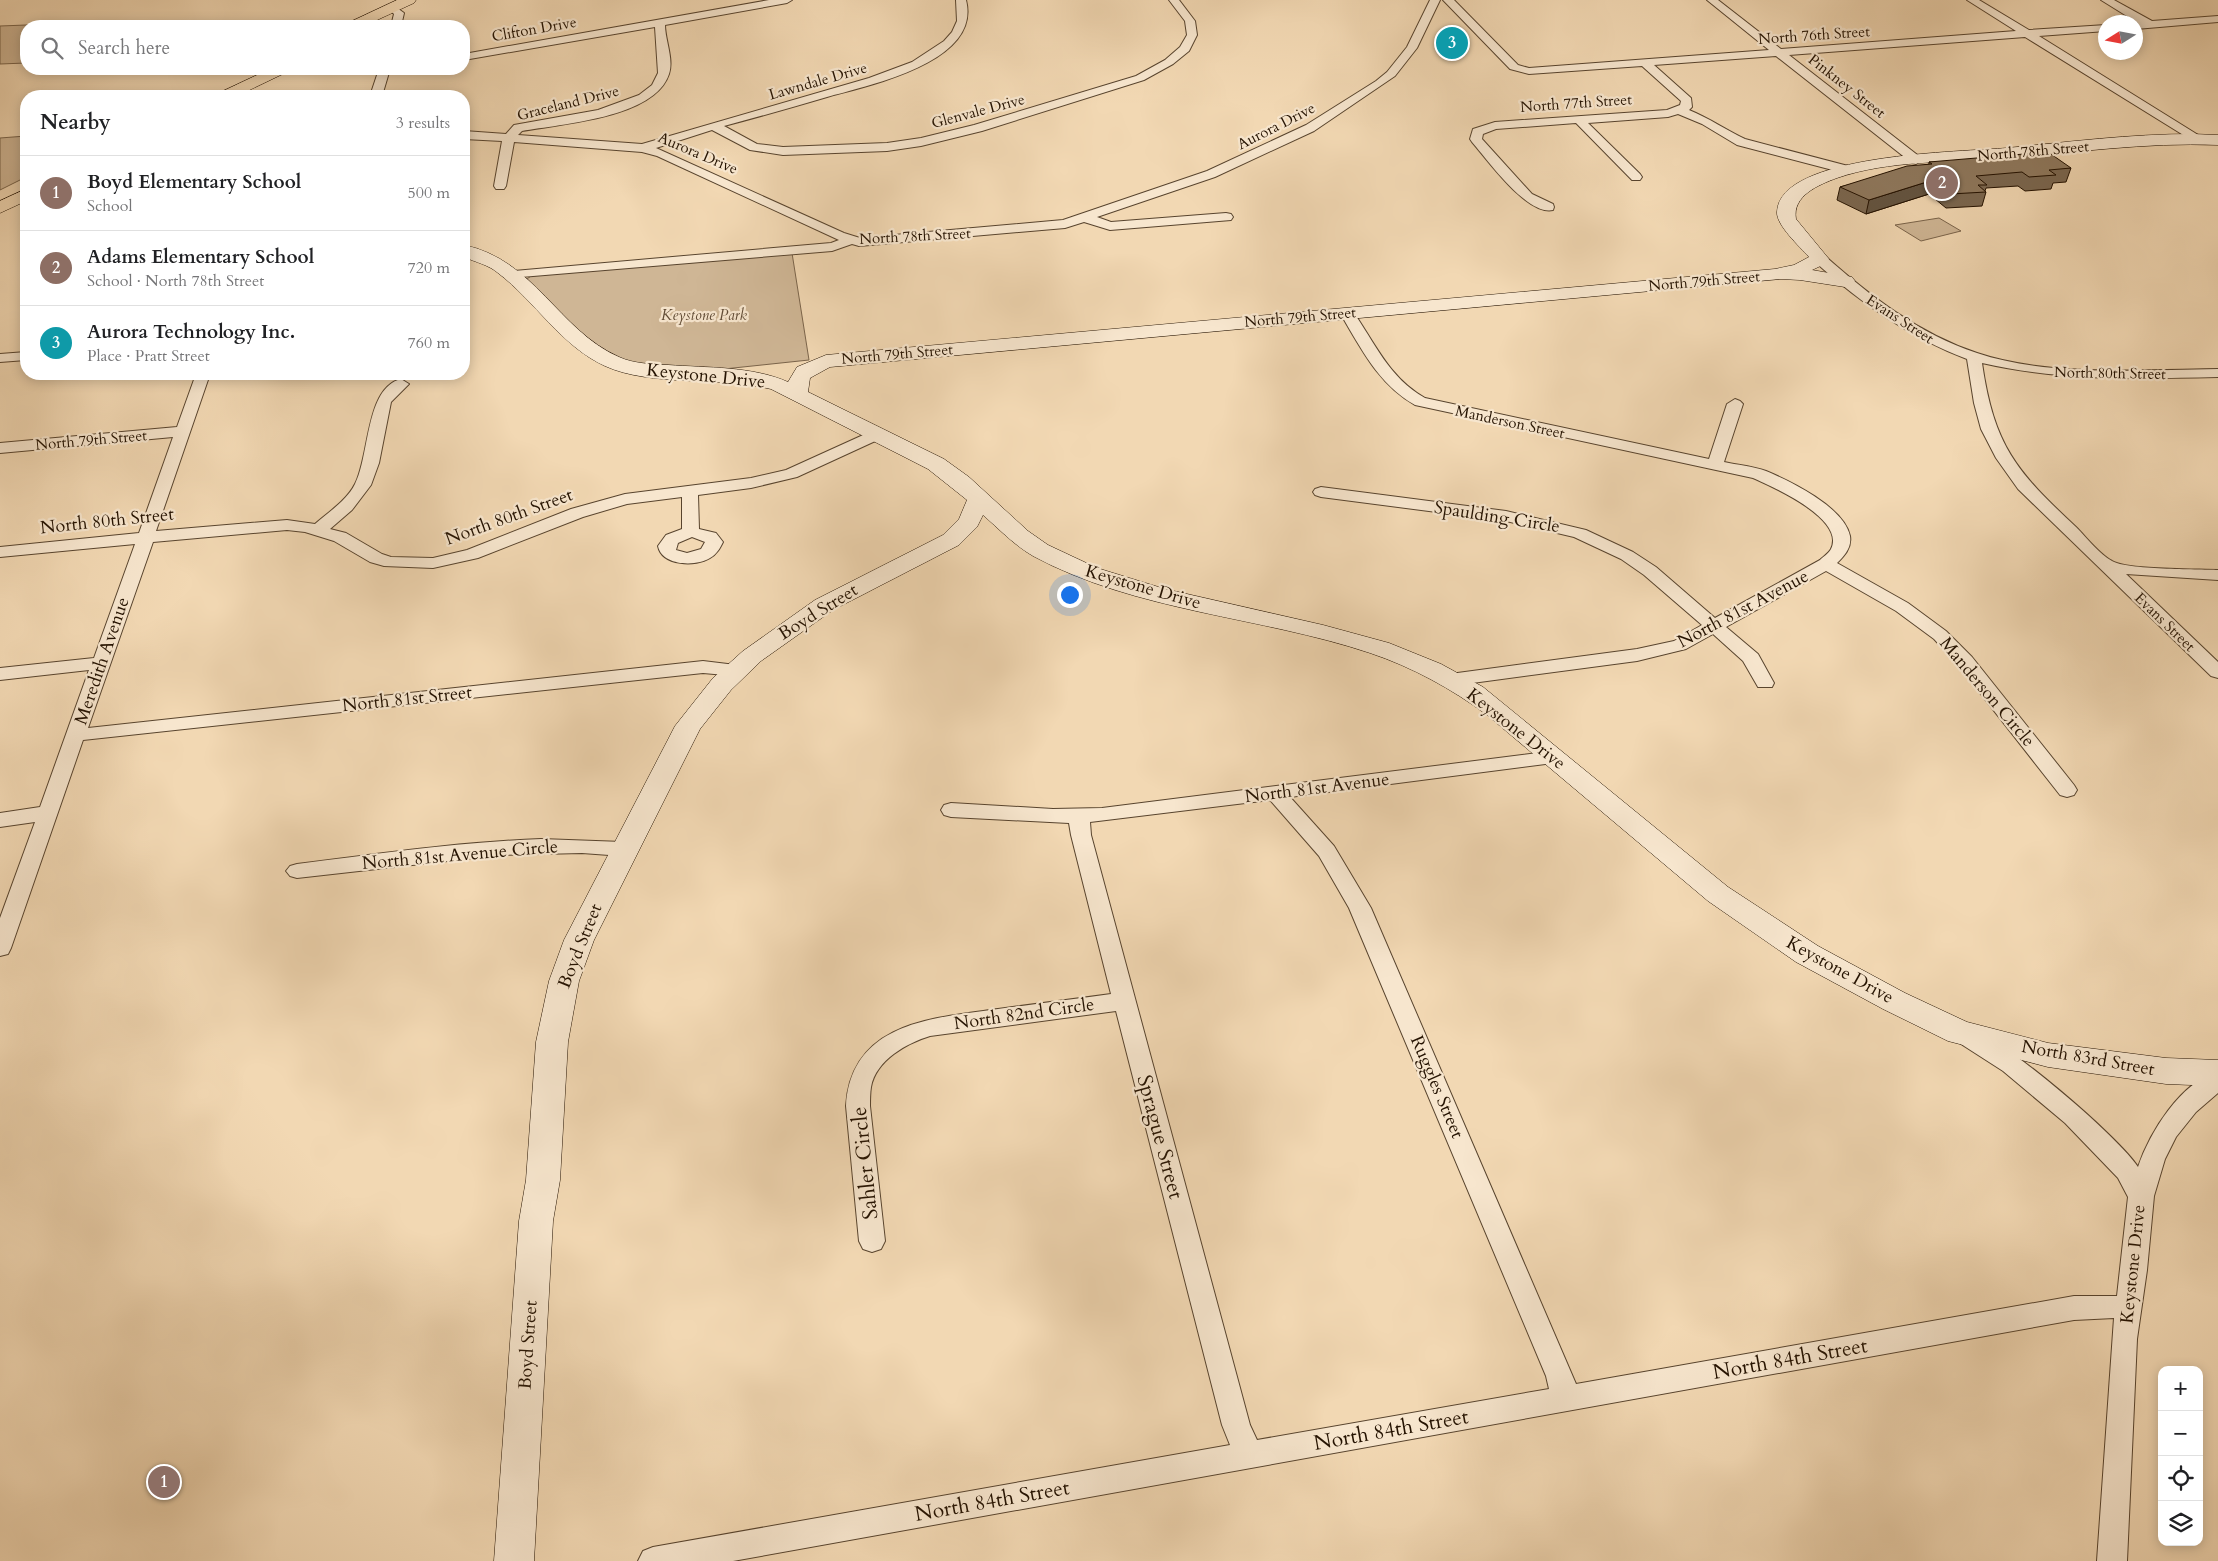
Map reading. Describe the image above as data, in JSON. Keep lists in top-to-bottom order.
{
  "streets": {
    "street": [
      "Clifton Drive",
      "North 76th Street",
      "Lawndale Drive",
      "Pinkney Street",
      "Graceland Drive",
      "North 77th Street",
      "Glenvale Drive",
      "Aurora Drive",
      "North 78th Street",
      "North 79th Street",
      "Evans Street",
      "North 80th Street",
      "Keystone Drive",
      "Manderson Street",
      "Spaulding Circle",
      "North 81st Avenue",
      "Boyd Street",
      "Meredith Avenue",
      "Manderson Circle",
      "North 81st Street",
      "North 81st Avenue Circle",
      "North 82nd Circle",
      "North 83rd Street",
      "Ruggles Street",
      "Sprague Street",
      "Sahler Circle",
      "North 84th Street"
    ]
  },
  "crossings": [
    ["Clifton Drive", "Graceland Drive"],
    ["North 76th Street", "Pinkney Street"],
    ["Lawndale Drive", "Glenvale Drive"],
    ["Lawndale Drive", "Aurora Drive"],
    ["Pinkney Street", "North 78th Street"],
    ["Graceland Drive", "Aurora Drive"],
    ["Aurora Drive", "North 78th Street"],
    ["North 78th Street", "Evans Street"],
    ["North 78th Street", "Keystone Drive"],
    ["North 79th Street", "Evans Street"],
    ["North 79th Street", "Keystone Drive"],
    ["North 79th Street", "Manderson Street"],
    ["North 79th Street", "Meredith Avenue"],
    ["Evans Street", "North 80th Street"],
    ["North 80th Street", "Keystone Drive"],
    ["North 80th Street", "Meredith Avenue"],
    ["Keystone Drive", "North 81st Avenue"],
    ["Keystone Drive", "Boyd Street"],
    ["Keystone Drive", "North 83rd Street"],
    ["Keystone Drive", "North 84th Street"],
    ["Spaulding Circle", "North 81st Avenue"],
    ["North 81st Avenue", "Manderson Circle"],
    ["North 81st Avenue", "Ruggles Street"],
    ["North 81st Avenue", "Sprague Street"],
    ["Boyd Street", "North 81st Street"],
    ["Boyd Street", "North 81st Avenue Circle"],
    ["Meredith Avenue", "North 81st Street"],
    ["North 82nd Circle", "Sprague Street"],
    ["North 82nd Circle", "Sahler Circle"],
    ["Ruggles Street", "North 84th Street"],
    ["Sprague Street", "North 84th Street"]
  ],
  "parks": ["Keystone Park"],
  "north": "left",
  "page": {
    "search": "Search here",
    "pins": ["3", "2", "1"],
    "heading": ["Nearby", "3 results"],
    "list": [
      {
        "mark": "1",
        "name": "Boyd Elementary School",
        "note": "School",
        "value": "500 m"
      },
      {
        "mark": "2",
        "name": "Adams Elementary School",
        "note": "School · North 78th Street",
        "value": "720 m"
      },
      {
        "mark": "3",
        "name": "Aurora Technology Inc.",
        "note": "Place · Pratt Street",
        "value": "760 m"
      }
    ],
    "map_buttons": ["+", "−"]
  }
}
